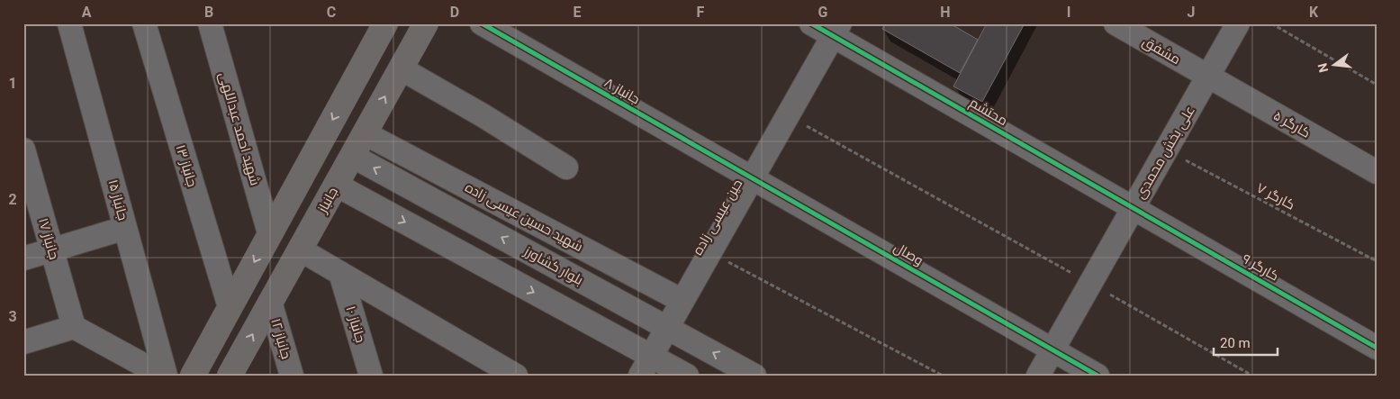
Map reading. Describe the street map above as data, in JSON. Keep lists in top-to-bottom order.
{
  "streets": {
    "main road": ["جانباز"],
    "street": [
      "مشفق",
      "جانباز ۸",
      "محتشم",
      "کارگر ۵",
      "شهید احمد عبداللهی",
      "علی بخش محمدی",
      "جانباز ۱۳",
      "جانباز ۱۵",
      "شهید حسین عیسی زاده",
      "حین عیسی زاده",
      "جانباز ۱۷",
      "وصال",
      "بلوار کشاورز",
      "کارگر ۹",
      "جانباز ۱۰",
      "جانباز ۱۲"
    ],
    "path": ["کارگر ۷"]
  },
  "crossings": [
    ["مشفق", "کارگر ۵"],
    ["مشفق", "علی بخش محمدی"],
    ["جانباز ۸", "حین عیسی زاده"],
    ["جانباز ۸", "وصال"],
    ["محتشم", "علی بخش محمدی"],
    ["محتشم", "حین عیسی زاده"],
    ["محتشم", "کارگر ۹"],
    ["کارگر ۵", "علی بخش محمدی"],
    ["علی بخش محمدی", "کارگر ۷"],
    ["علی بخش محمدی", "وصال"],
    ["علی بخش محمدی", "کارگر ۹"],
    ["جانباز", "شهید حسین عیسی زاده"],
    ["جانباز", "بلوار کشاورز"],
    ["جانباز", "جانباز ۱۲"],
    ["شهید حسین عیسی زاده", "حین عیسی زاده"],
    ["حین عیسی زاده", "وصال"],
    ["حین عیسی زاده", "بلوار کشاورز"]
  ],
  "scale_bar": "20 m",
  "north": "left",
  "grid": {
    "columns": [
      "A",
      "B",
      "C",
      "D",
      "E",
      "F",
      "G",
      "H",
      "I",
      "J",
      "K"
    ],
    "rows": ["1", "2", "3"]
  }
}
